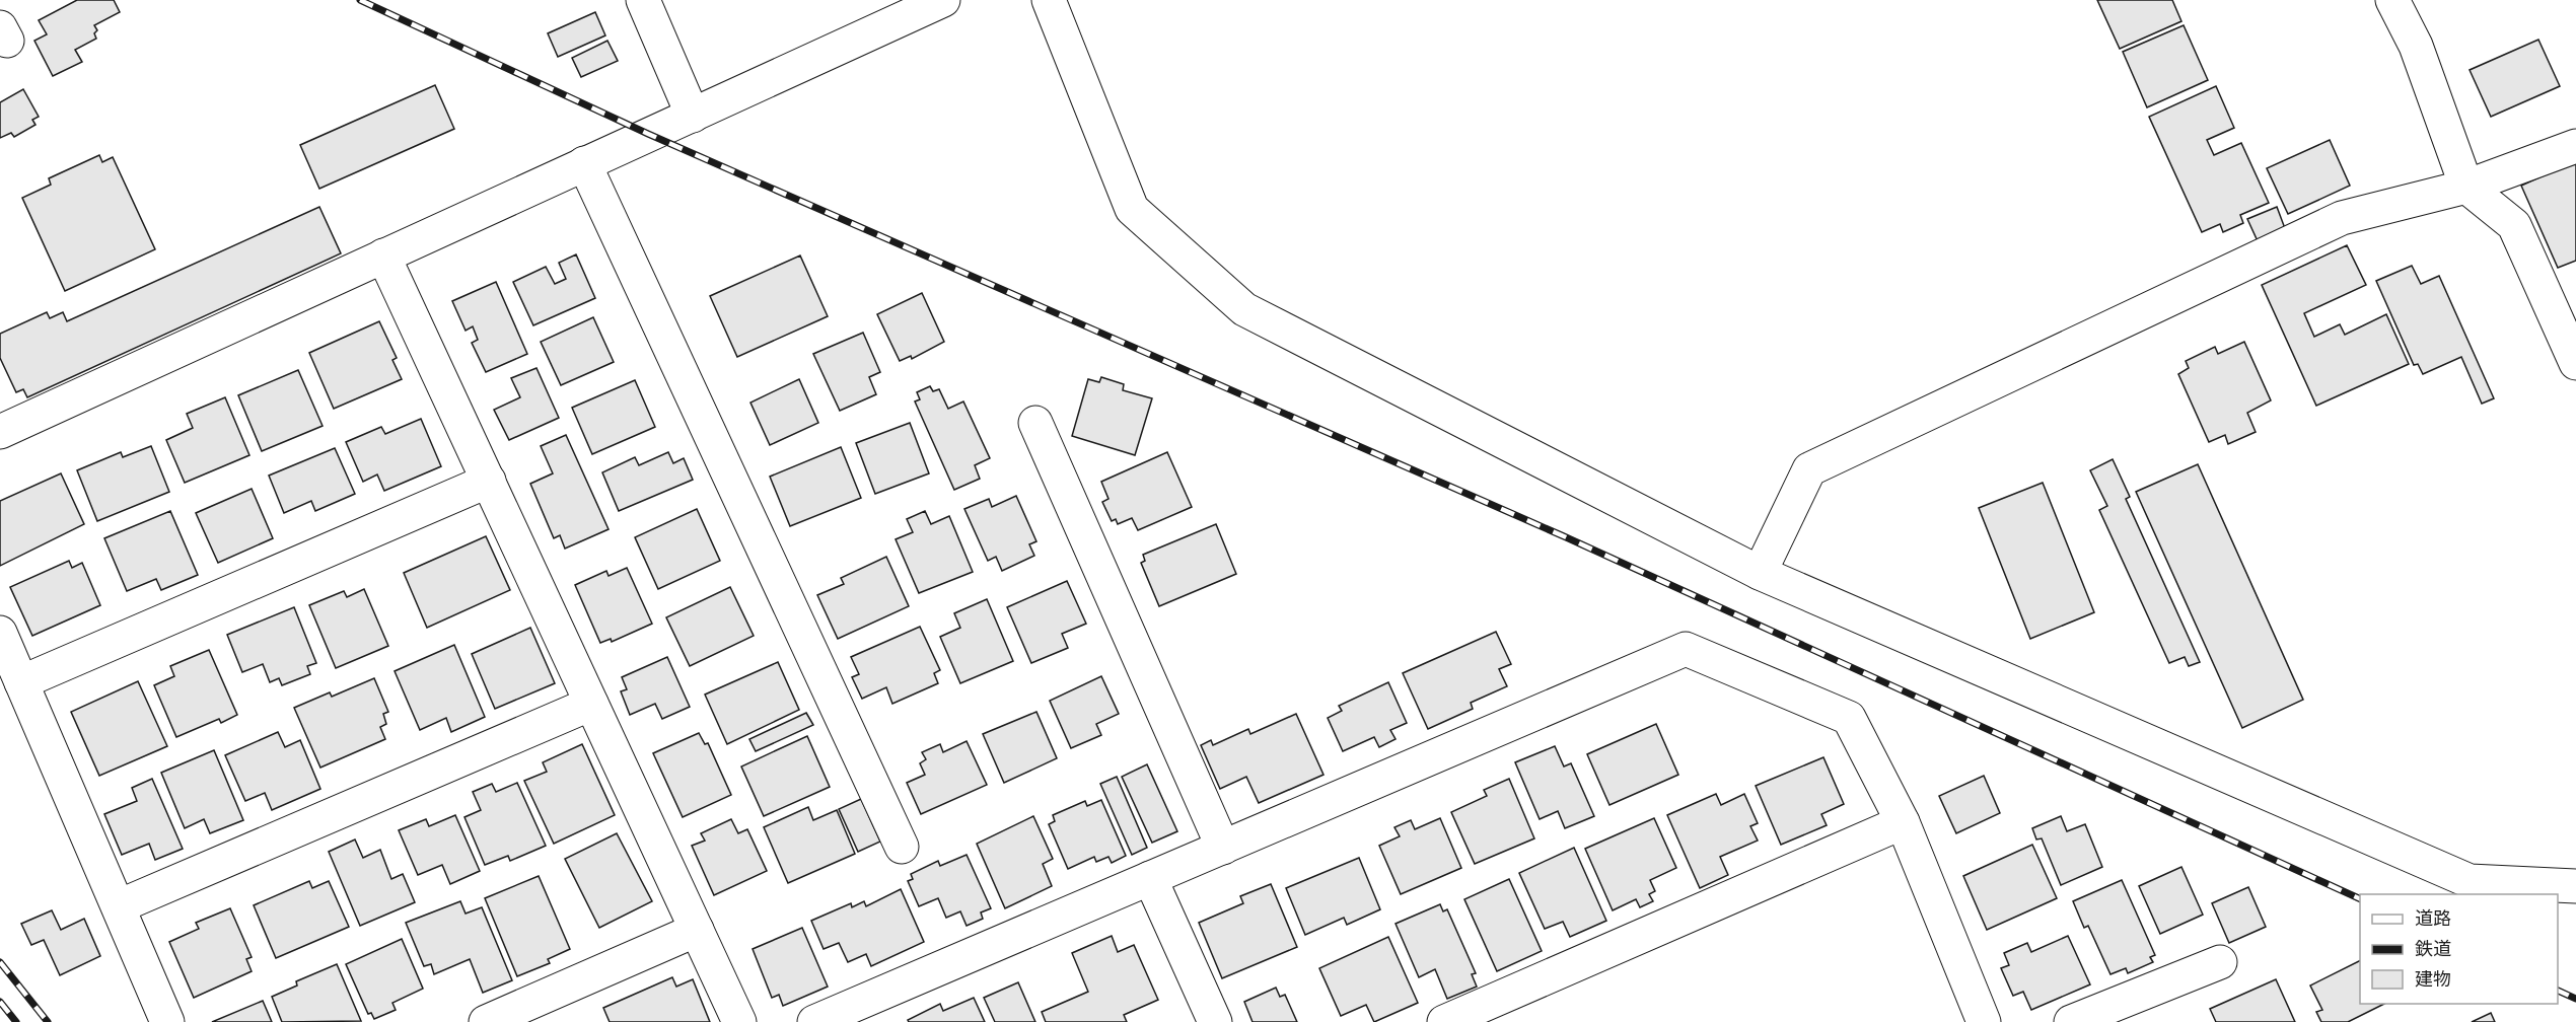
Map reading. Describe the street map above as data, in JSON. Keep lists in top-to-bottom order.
{
  "legend": ["道路", "鉄道", "建物"]
}
